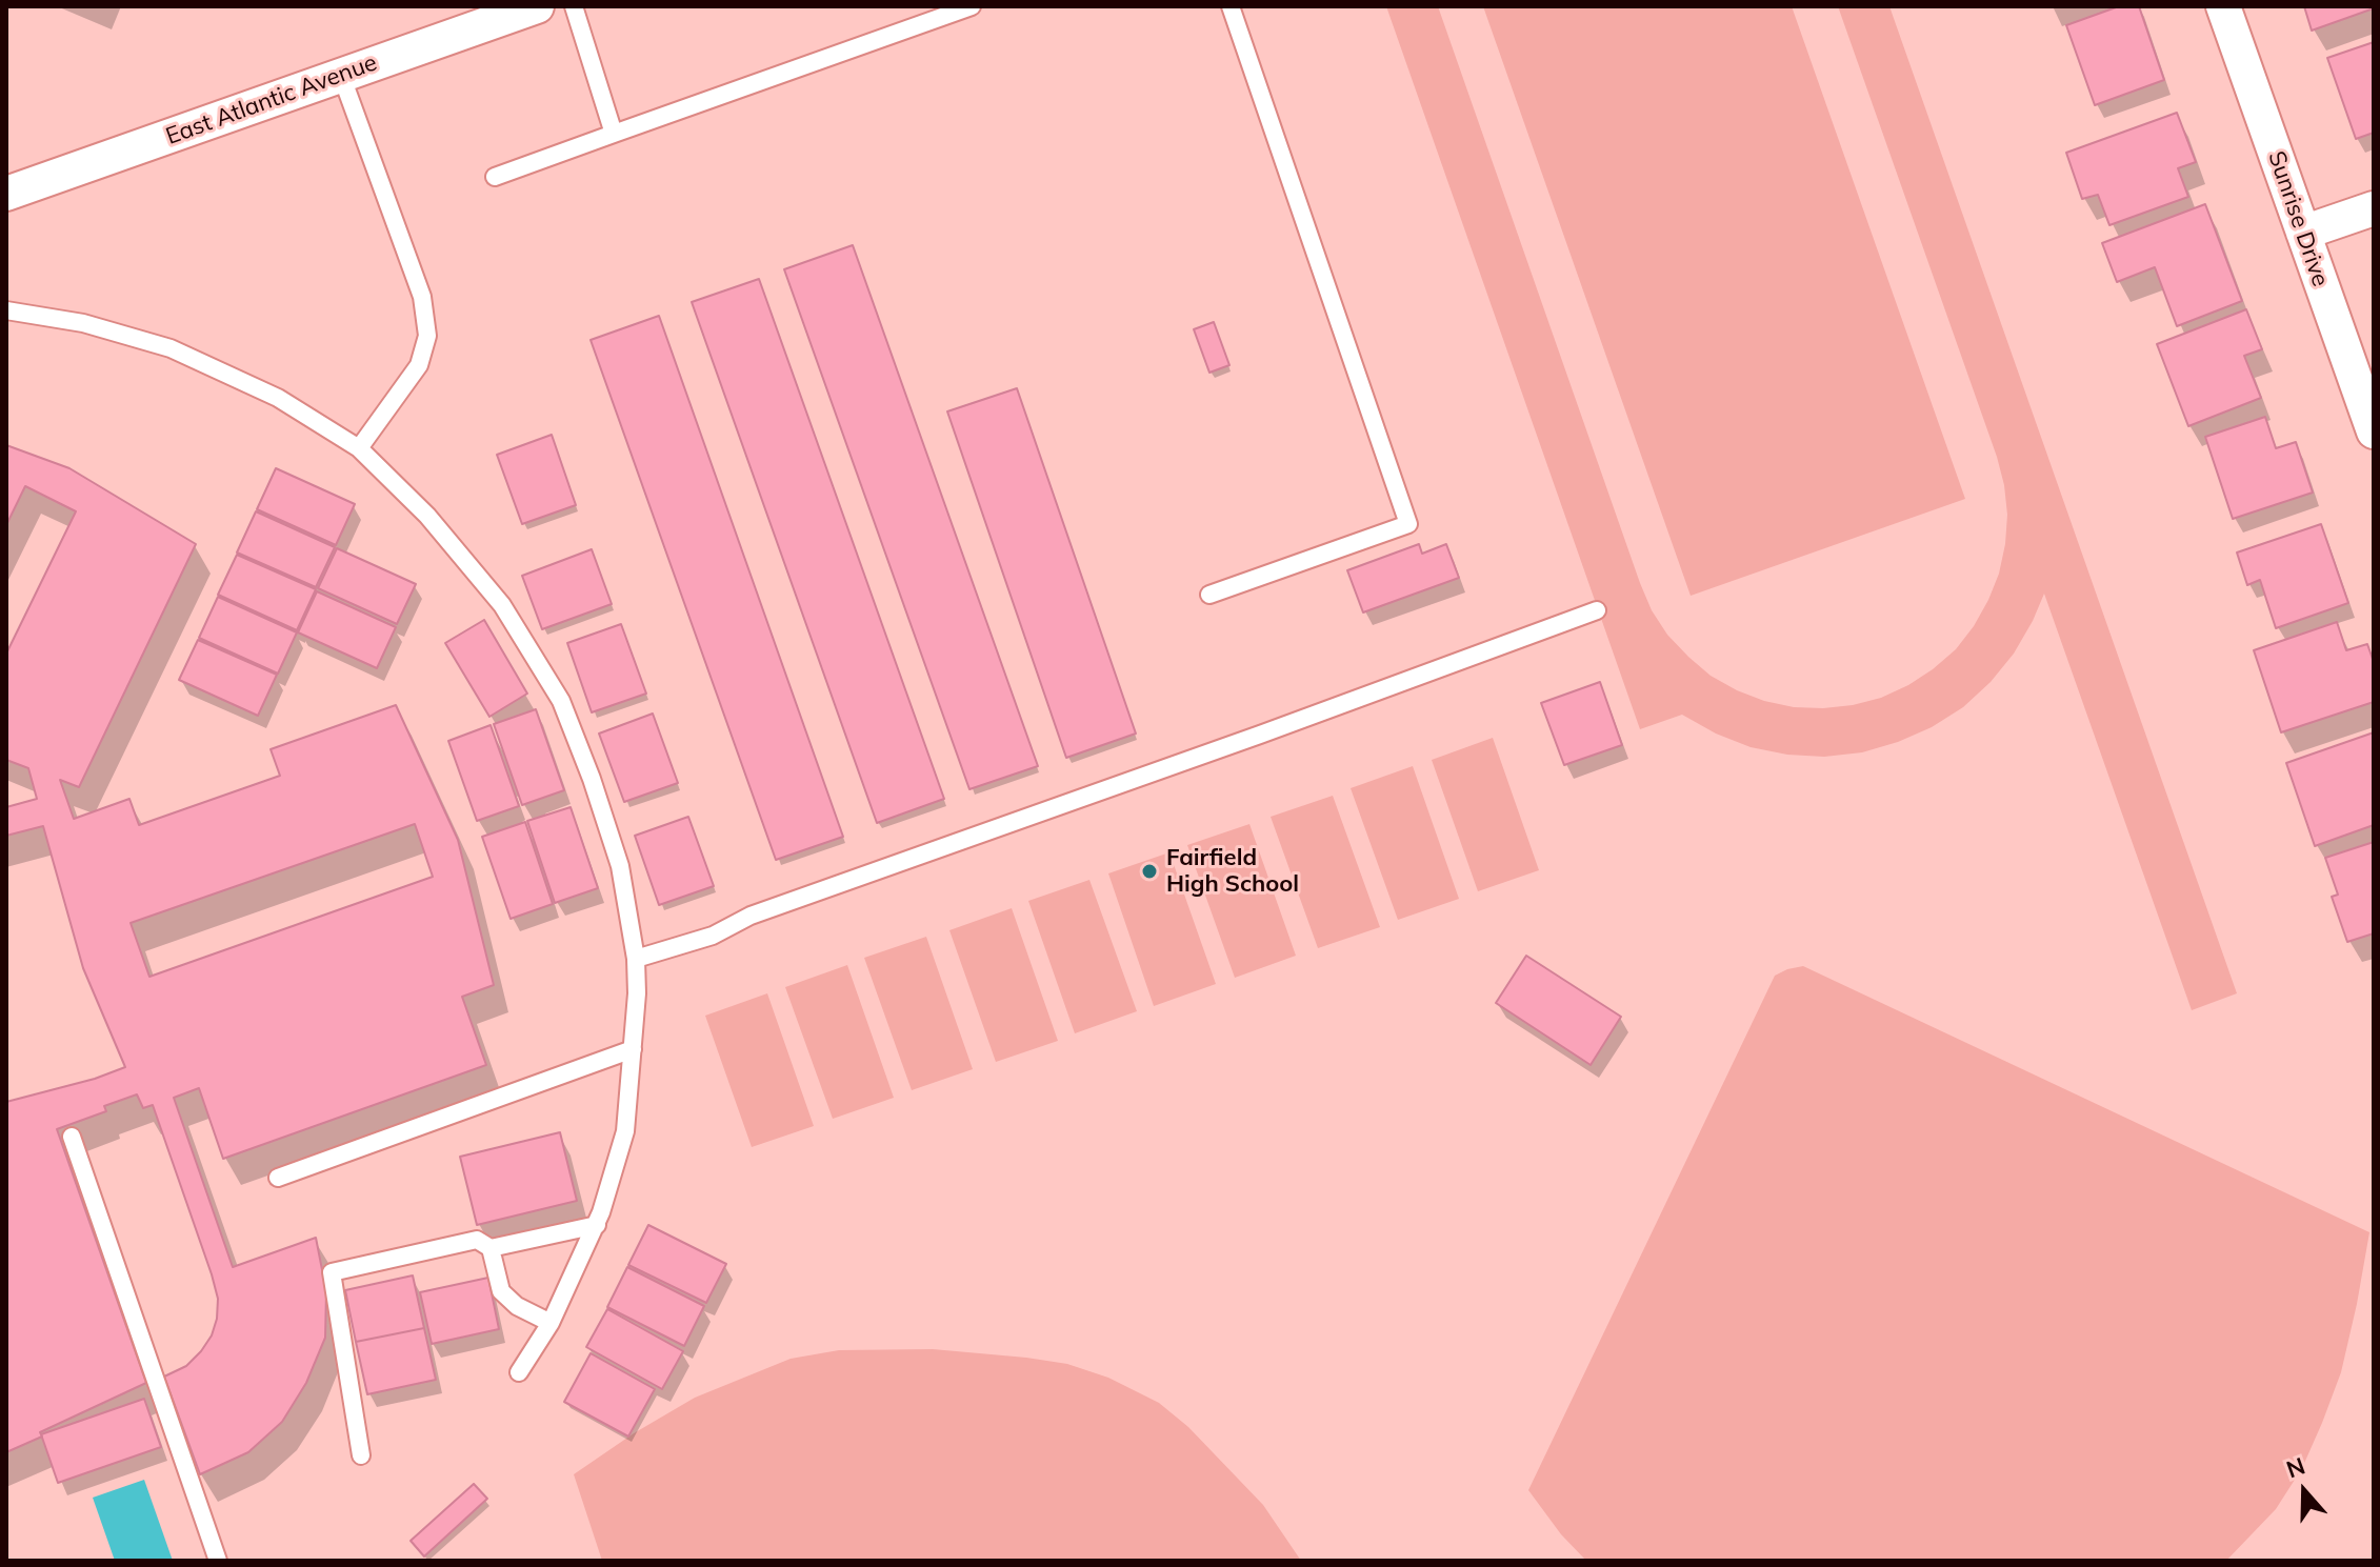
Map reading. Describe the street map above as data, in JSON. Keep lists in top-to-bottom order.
{
  "streets": {
    "street": ["East Atlantic Avenue", "Sunrise Drive"]
  },
  "places": ["Fairfield High School"],
  "north": "top"
}
